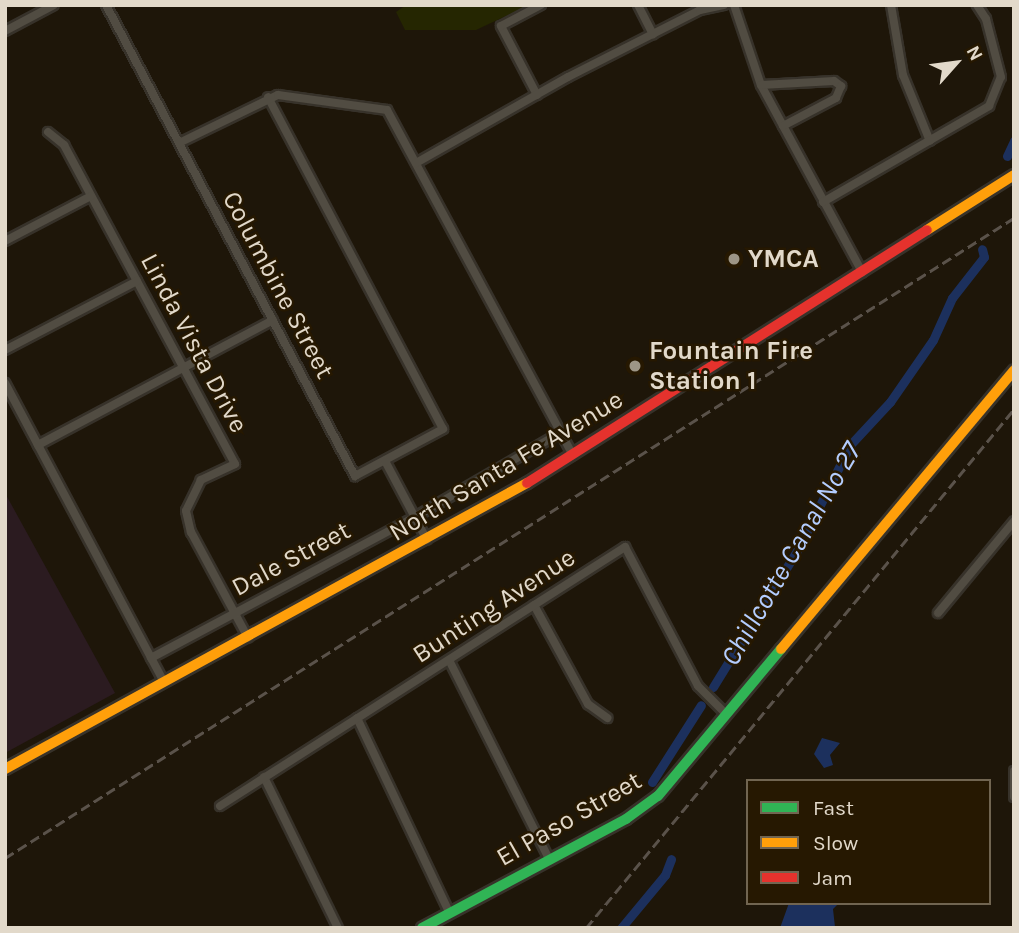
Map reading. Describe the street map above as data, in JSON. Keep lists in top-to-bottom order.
{
  "streets": {
    "main road": ["North Santa Fe Avenue", "El Paso Street"],
    "street": [
      "Columbine Street",
      "Linda Vista Drive",
      "Dale Street",
      "Bunting Avenue"
    ]
  },
  "crossings": [
    ["Linda Vista Drive", "North Santa Fe Avenue"],
    ["Linda Vista Drive", "Dale Street"],
    ["Bunting Avenue", "El Paso Street"]
  ],
  "water": ["Chillcotte Canal No 27"],
  "places": ["YMCA", "Fountain Fire Station 1"],
  "legend": ["Fast", "Slow", "Jam"],
  "north": "top right"
}
